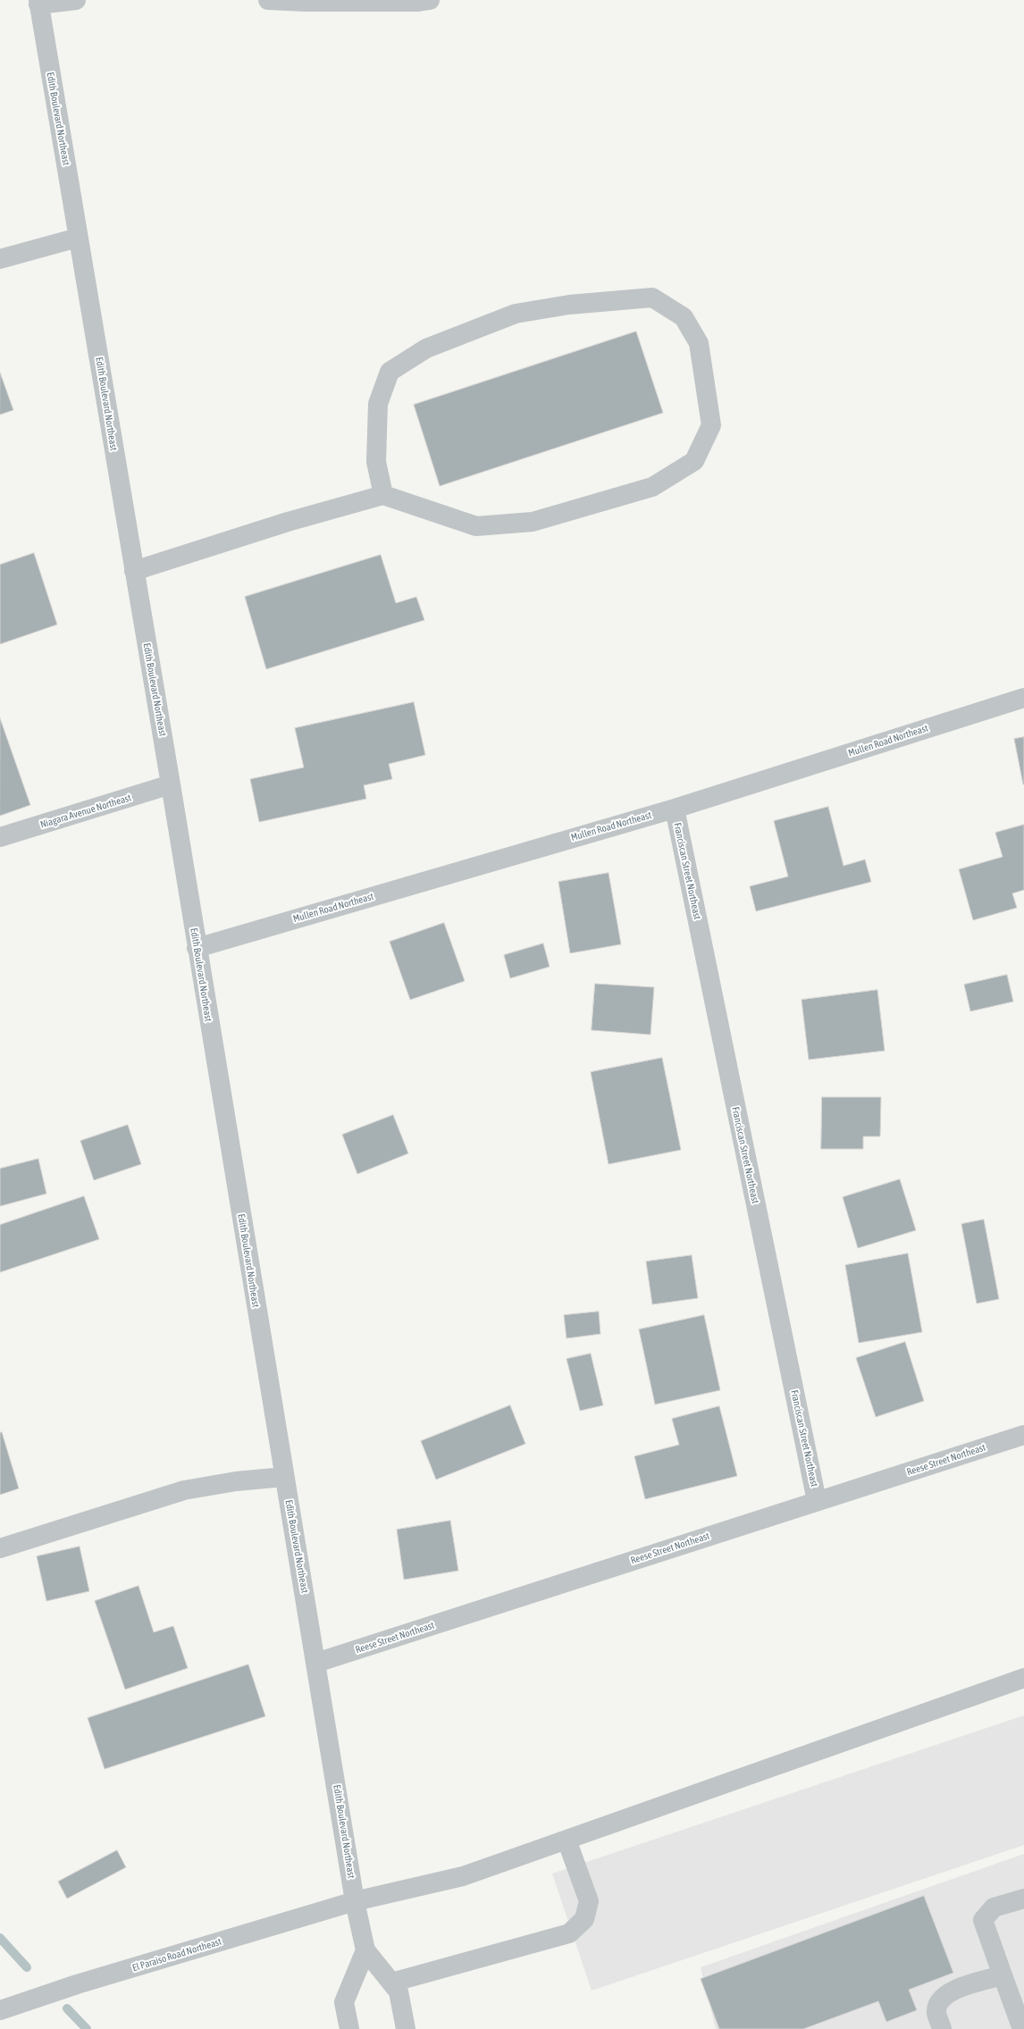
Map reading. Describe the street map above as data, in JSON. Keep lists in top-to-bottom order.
{
  "streets": {
    "street": [
      "Edith Boulevard Northeast",
      "Mullen Road Northeast",
      "Niagara Avenue Northeast",
      "Franciscan Street Northeast",
      "Reese Street Northeast",
      "El Paraiso Road Northeast"
    ]
  },
  "crossings": [
    ["Edith Boulevard Northeast", "Mullen Road Northeast"],
    ["Edith Boulevard Northeast", "Niagara Avenue Northeast"],
    ["Edith Boulevard Northeast", "Reese Street Northeast"],
    ["Edith Boulevard Northeast", "El Paraiso Road Northeast"],
    ["Mullen Road Northeast", "Franciscan Street Northeast"],
    ["Franciscan Street Northeast", "Reese Street Northeast"]
  ]
}
